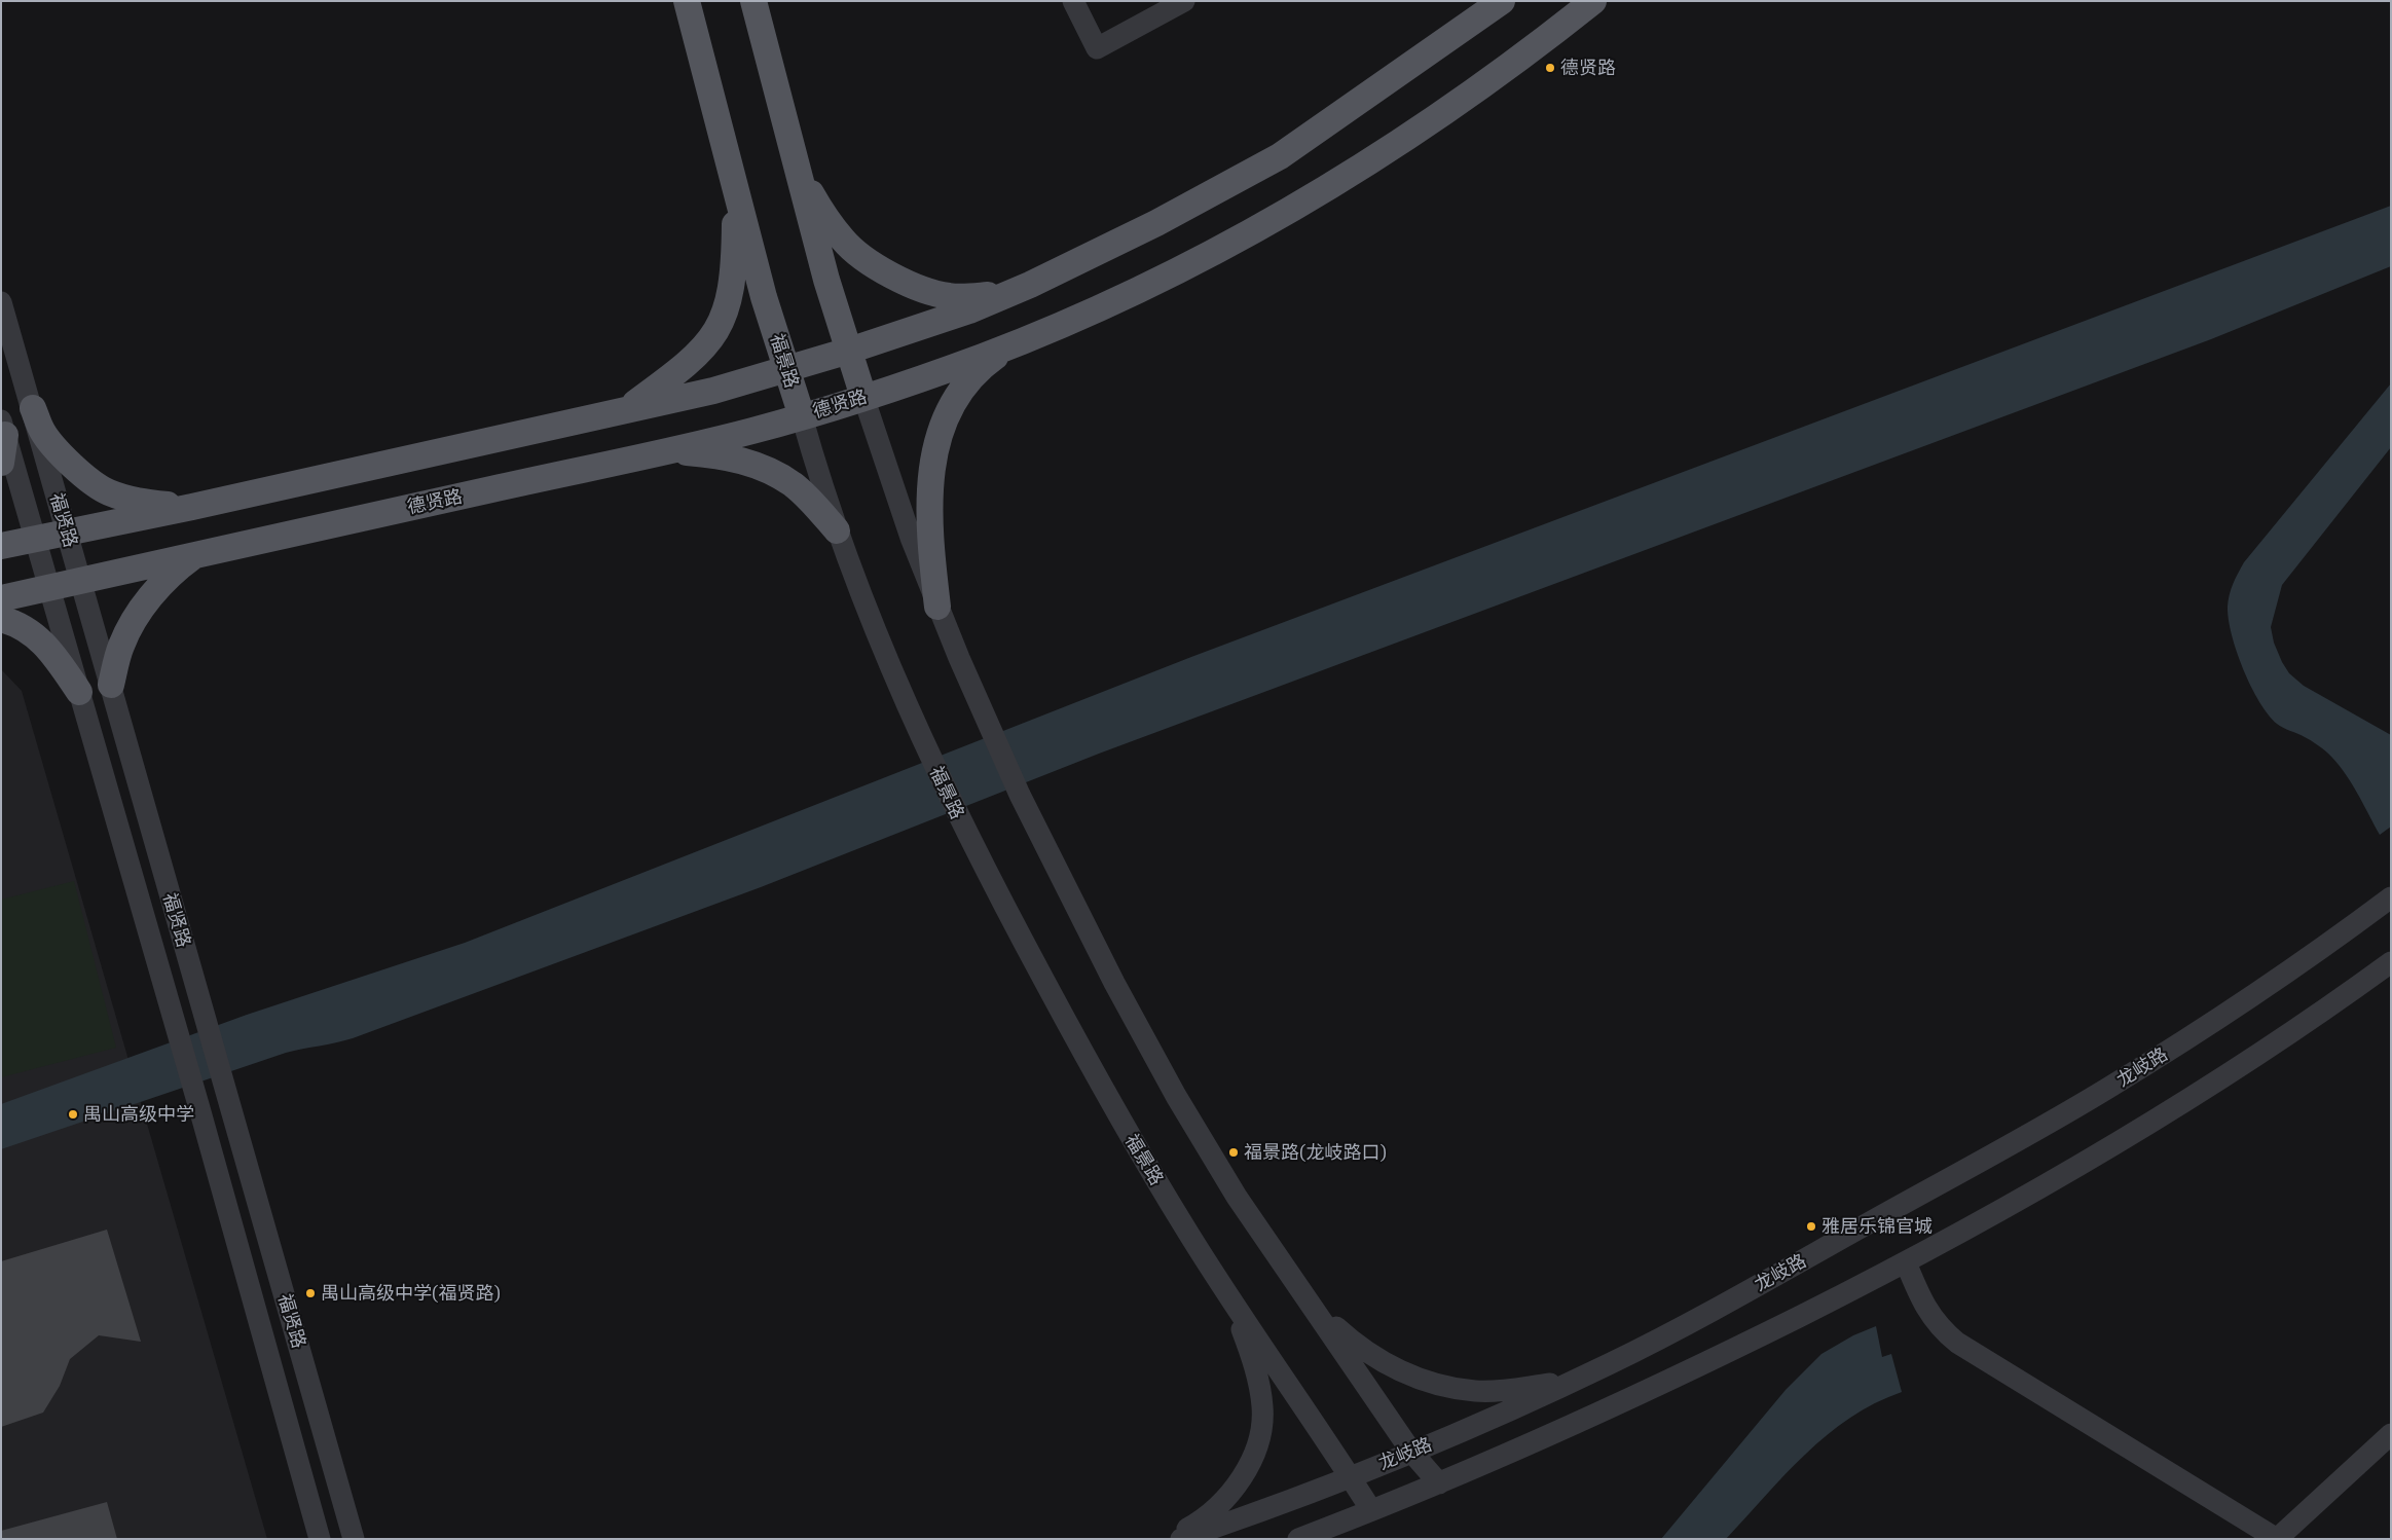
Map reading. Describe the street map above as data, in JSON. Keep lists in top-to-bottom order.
{
  "streets": {
    "main road": ["福景路", "德贤路"],
    "street": ["福贤路", "龙岐路"]
  },
  "crossings": [
    ["福景路", "德贤路"],
    ["福景路", "龙岐路"],
    ["德贤路", "福贤路"]
  ],
  "places": [
    "德贤路",
    "禺山高级中学",
    "福景路(龙岐路口)",
    "雅居乐锦官城",
    "禺山高级中学(福贤路)"
  ]
}
